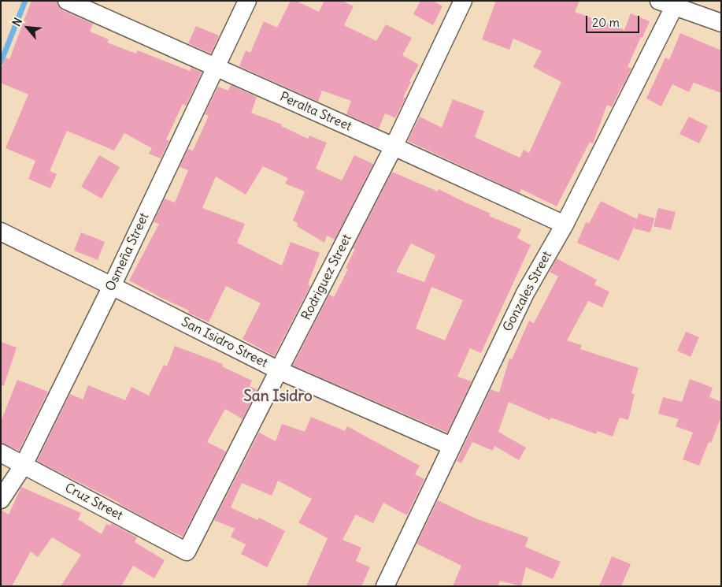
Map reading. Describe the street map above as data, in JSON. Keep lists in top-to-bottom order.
{
  "streets": {
    "street": [
      "Peralta Street",
      "Osmeña Street",
      "Rodriguez Street",
      "Gonzales Street",
      "San Isidro Street",
      "Cruz Street"
    ]
  },
  "crossings": [
    ["Peralta Street", "Osmeña Street"],
    ["Peralta Street", "Rodriguez Street"],
    ["Peralta Street", "Gonzales Street"],
    ["Osmeña Street", "San Isidro Street"],
    ["Osmeña Street", "Cruz Street"],
    ["Rodriguez Street", "San Isidro Street"],
    ["Rodriguez Street", "Cruz Street"],
    ["Gonzales Street", "San Isidro Street"]
  ],
  "districts": ["San Isidro"],
  "scale_bar": "20 m",
  "north": "top left"
}
